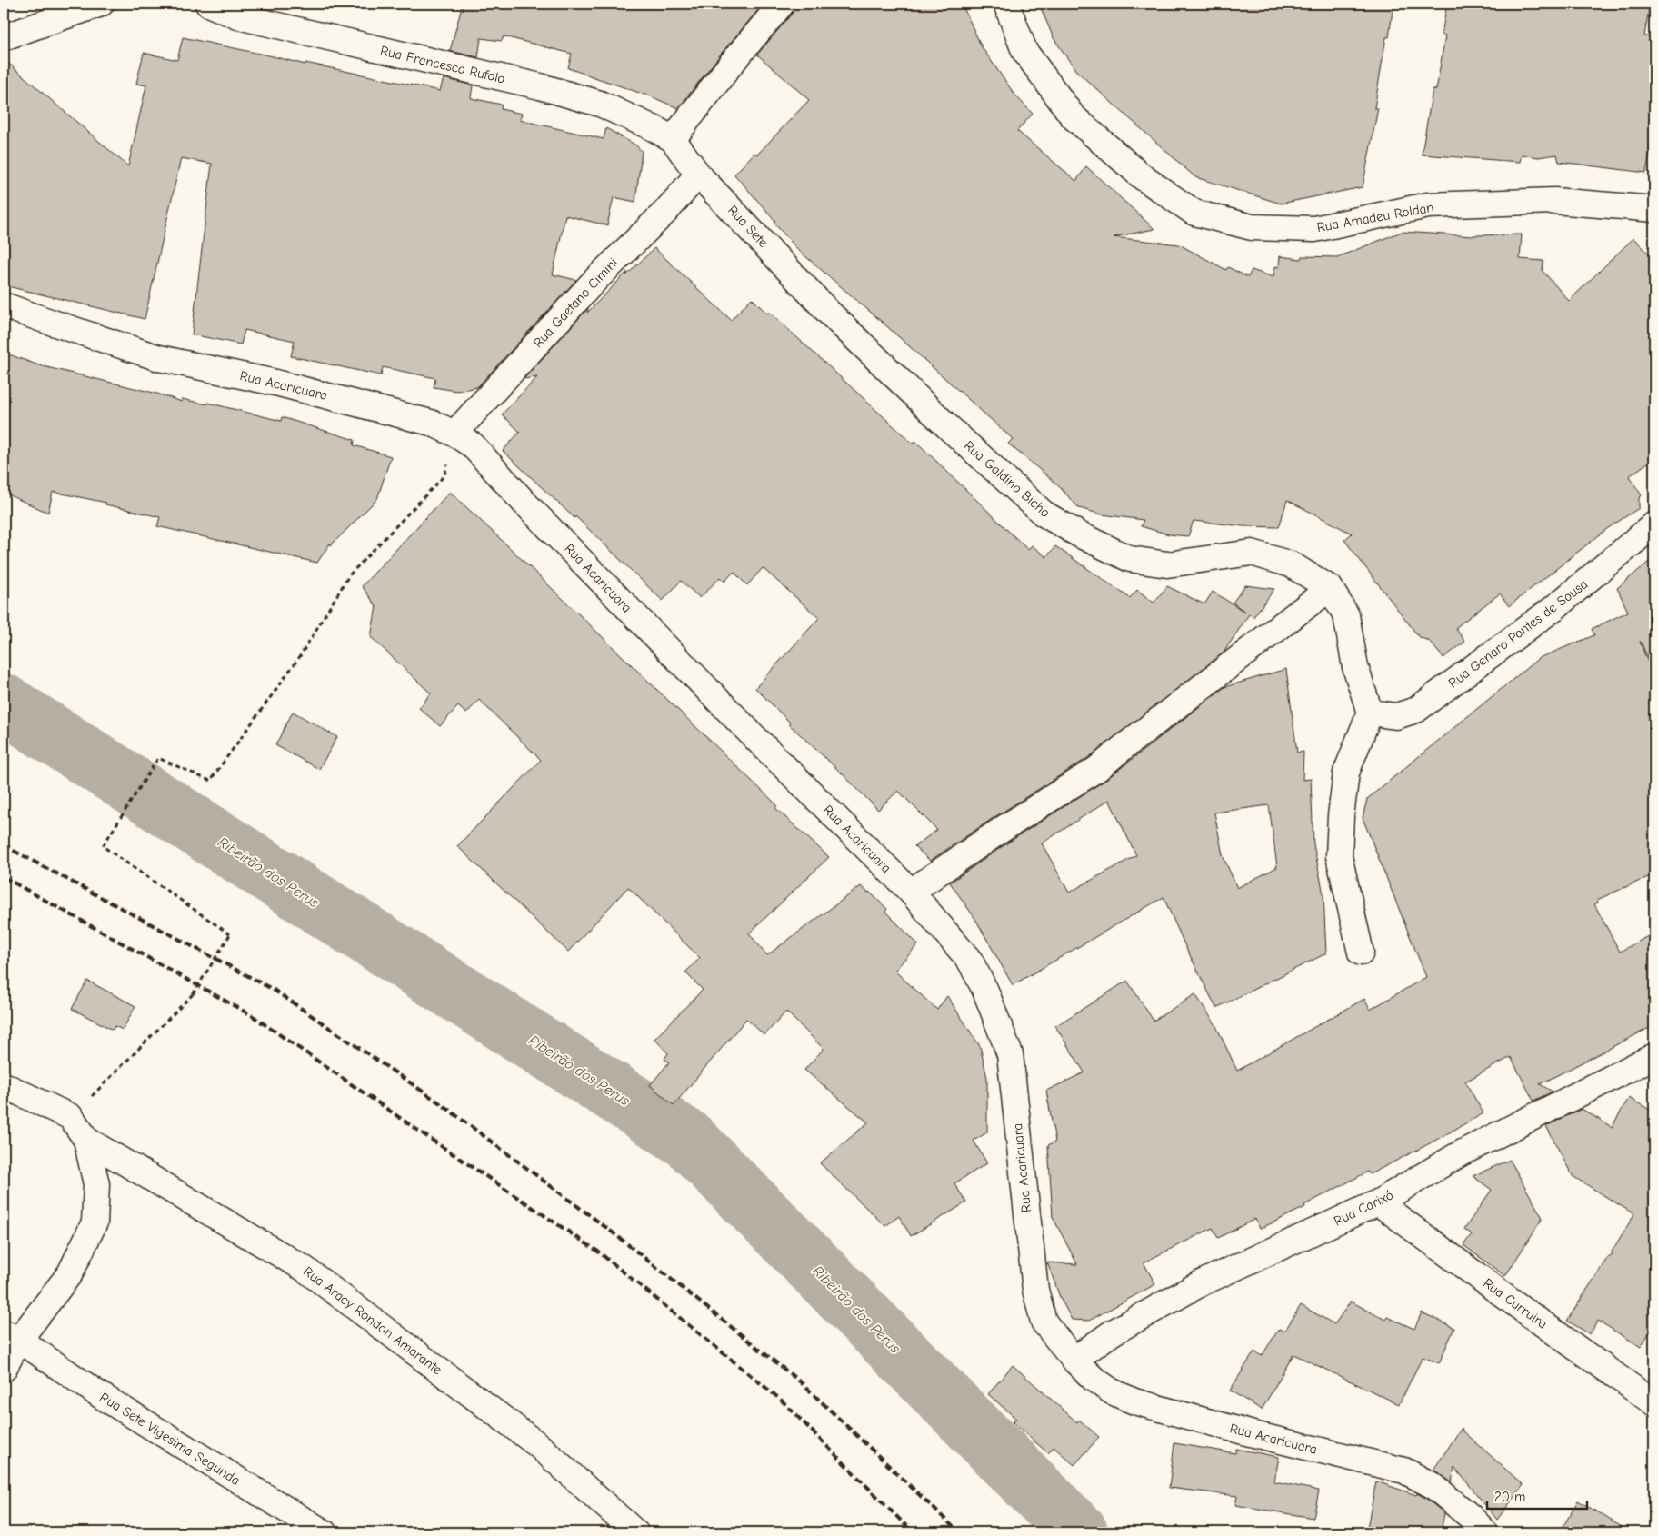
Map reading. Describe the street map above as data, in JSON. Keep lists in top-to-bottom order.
{
  "streets": {
    "street": [
      "Rua Francesco Rufolo",
      "Rua Amadeu Roldan",
      "Rua Sete",
      "Rua Gaetano Cimini",
      "Rua Acaricuara",
      "Rua Galdino Bicho",
      "Rua Genaro Pontes de Sousa",
      "Rua Carixó",
      "Rua Curruira",
      "Rua Aracy Rondon Amarante",
      "Rua Sete Vigesima Segunda"
    ]
  },
  "crossings": [
    ["Rua Francesco Rufolo", "Rua Sete"],
    ["Rua Sete", "Rua Gaetano Cimini"],
    ["Rua Sete", "Rua Galdino Bicho"],
    ["Rua Gaetano Cimini", "Rua Acaricuara"],
    ["Rua Acaricuara", "Rua Carixó"],
    ["Rua Galdino Bicho", "Rua Genaro Pontes de Sousa"],
    ["Rua Carixó", "Rua Curruira"],
    ["Rua Aracy Rondon Amarante", "Rua Sete Vigesima Segunda"]
  ],
  "water": ["Ribeirão dos Perus"],
  "scale_bar": "20 m"
}
